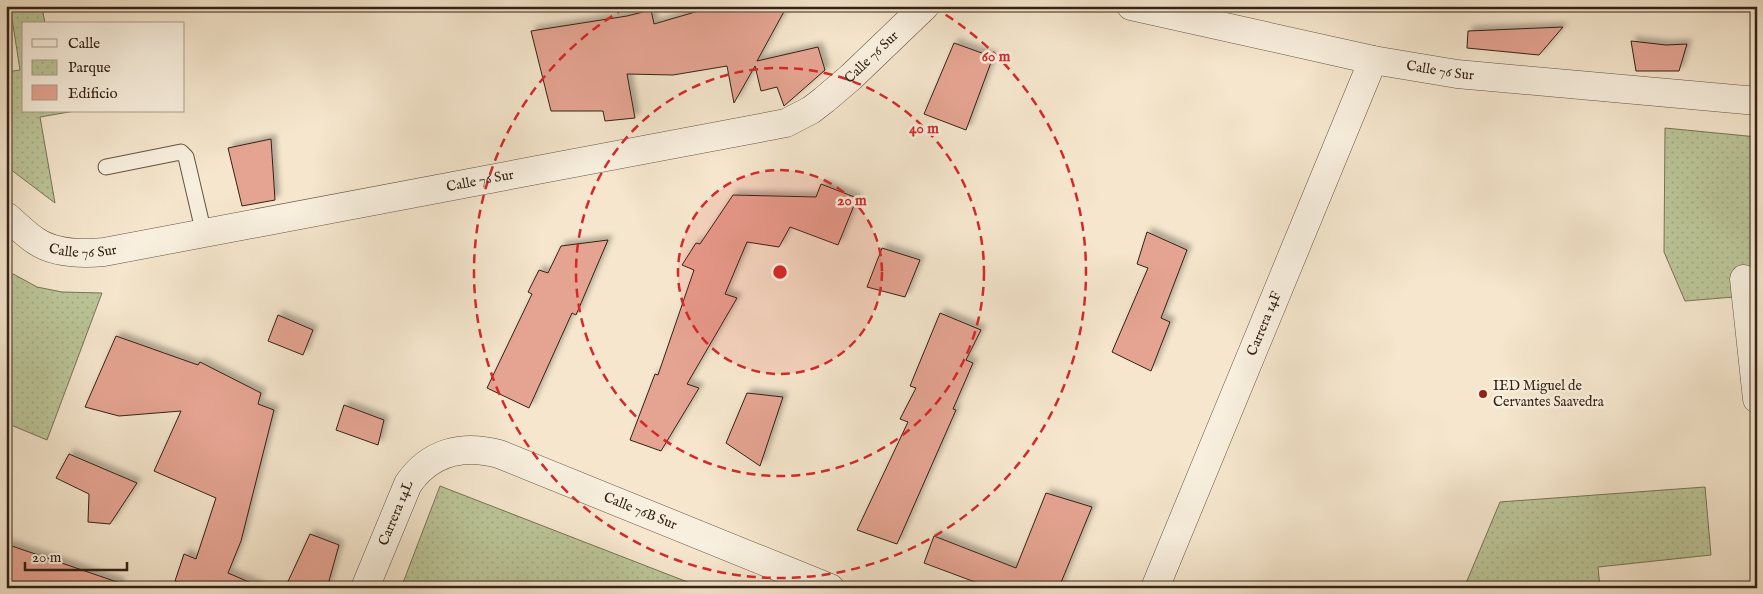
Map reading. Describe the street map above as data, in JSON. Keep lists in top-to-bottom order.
{
  "streets": {
    "street": [
      "Calle 76 Sur",
      "Carrera 14F",
      "Calle 76B Sur",
      "Carrera 14L"
    ]
  },
  "crossings": [
    ["Calle 76 Sur", "Carrera 14F"],
    ["Calle 76B Sur", "Carrera 14L"]
  ],
  "places": ["IED Miguel de Cervantes Saavedra"],
  "legend": ["Calle", "Parque", "Edificio"],
  "scale_bar": "20 m",
  "rings": ["60 m", "40 m", "20 m"]
}
